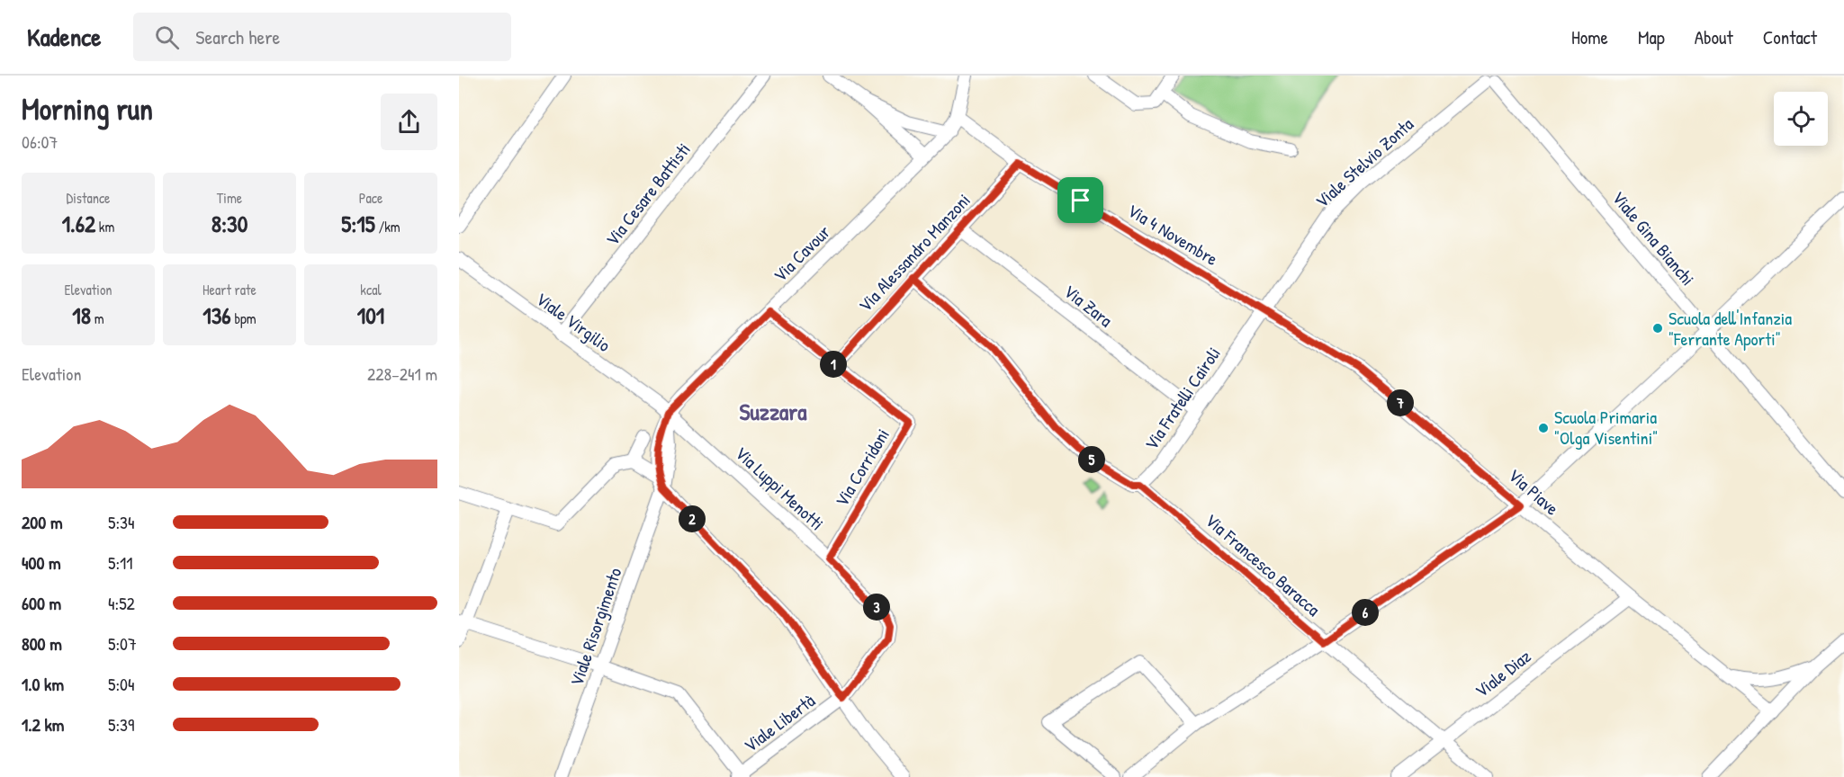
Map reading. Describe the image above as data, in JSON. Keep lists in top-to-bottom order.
{
  "streets": {
    "street": [
      "Viale Stelvio Zonta",
      "Via Cesare Battisti",
      "Via 4 Novembre",
      "Viale Gina Bianchi",
      "Via Alessandro Manzoni",
      "Via Cavour",
      "Via Zara",
      "Viale Virgilio",
      "Via Fratelli Cairoli",
      "Via Corridoni",
      "Via Luppi Menotti",
      "Via Piave",
      "Via Francesco Baracca",
      "Viale Risorgimento",
      "Viale Diaz",
      "Viale Libertà"
    ]
  },
  "crossings": [
    ["Viale Stelvio Zonta", "Via 4 Novembre"],
    ["Viale Stelvio Zonta", "Viale Gina Bianchi"],
    ["Viale Stelvio Zonta", "Via Fratelli Cairoli"],
    ["Viale Stelvio Zonta", "Via Piave"],
    ["Via Cesare Battisti", "Viale Virgilio"],
    ["Via 4 Novembre", "Via Alessandro Manzoni"],
    ["Via 4 Novembre", "Via Cavour"],
    ["Via 4 Novembre", "Via Fratelli Cairoli"],
    ["Via 4 Novembre", "Via Piave"],
    ["Via Alessandro Manzoni", "Via Zara"],
    ["Via Alessandro Manzoni", "Via Corridoni"],
    ["Via Cavour", "Viale Virgilio"],
    ["Via Cavour", "Via Luppi Menotti"],
    ["Via Cavour", "Viale Risorgimento"],
    ["Via Zara", "Via Fratelli Cairoli"],
    ["Viale Virgilio", "Via Luppi Menotti"],
    ["Viale Virgilio", "Viale Risorgimento"],
    ["Via Fratelli Cairoli", "Via Piave"],
    ["Via Fratelli Cairoli", "Via Francesco Baracca"],
    ["Via Corridoni", "Via Luppi Menotti"],
    ["Via Luppi Menotti", "Viale Risorgimento"],
    ["Via Luppi Menotti", "Viale Libertà"],
    ["Via Piave", "Viale Diaz"],
    ["Via Francesco Baracca", "Viale Diaz"]
  ],
  "districts": ["Suzzara"],
  "places": ["Scuola dell'Infanzia \"Ferrante Aporti\"", "Scuola Primaria \"Olga Visentini\""],
  "page": {
    "header": "Kadence",
    "search": "Search here",
    "nav": [
      "Home",
      "Map",
      "About",
      "Contact"
    ],
    "heading": ["Morning run", "06:07"],
    "stats": [
      ["Distance", "1.62 km"],
      ["Time", "8:30"],
      ["Pace", "5:15 /km"],
      ["Elevation", "18 m"],
      ["Heart rate", "136 bpm"],
      ["kcal", "101"]
    ],
    "chart": ["Elevation", "228–241 m"],
    "pins": [
      "1",
      "7",
      "5",
      "2",
      "3",
      "6"
    ],
    "list": [
      {
        "name": "200 m",
        "note": "5:34"
      },
      {
        "name": "400 m",
        "note": "5:11"
      },
      {
        "name": "600 m",
        "note": "4:52"
      },
      {
        "name": "800 m",
        "note": "5:07"
      },
      {
        "name": "1.0 km",
        "note": "5:04"
      },
      {
        "name": "1.2 km",
        "note": "5:39"
      }
    ]
  }
}
